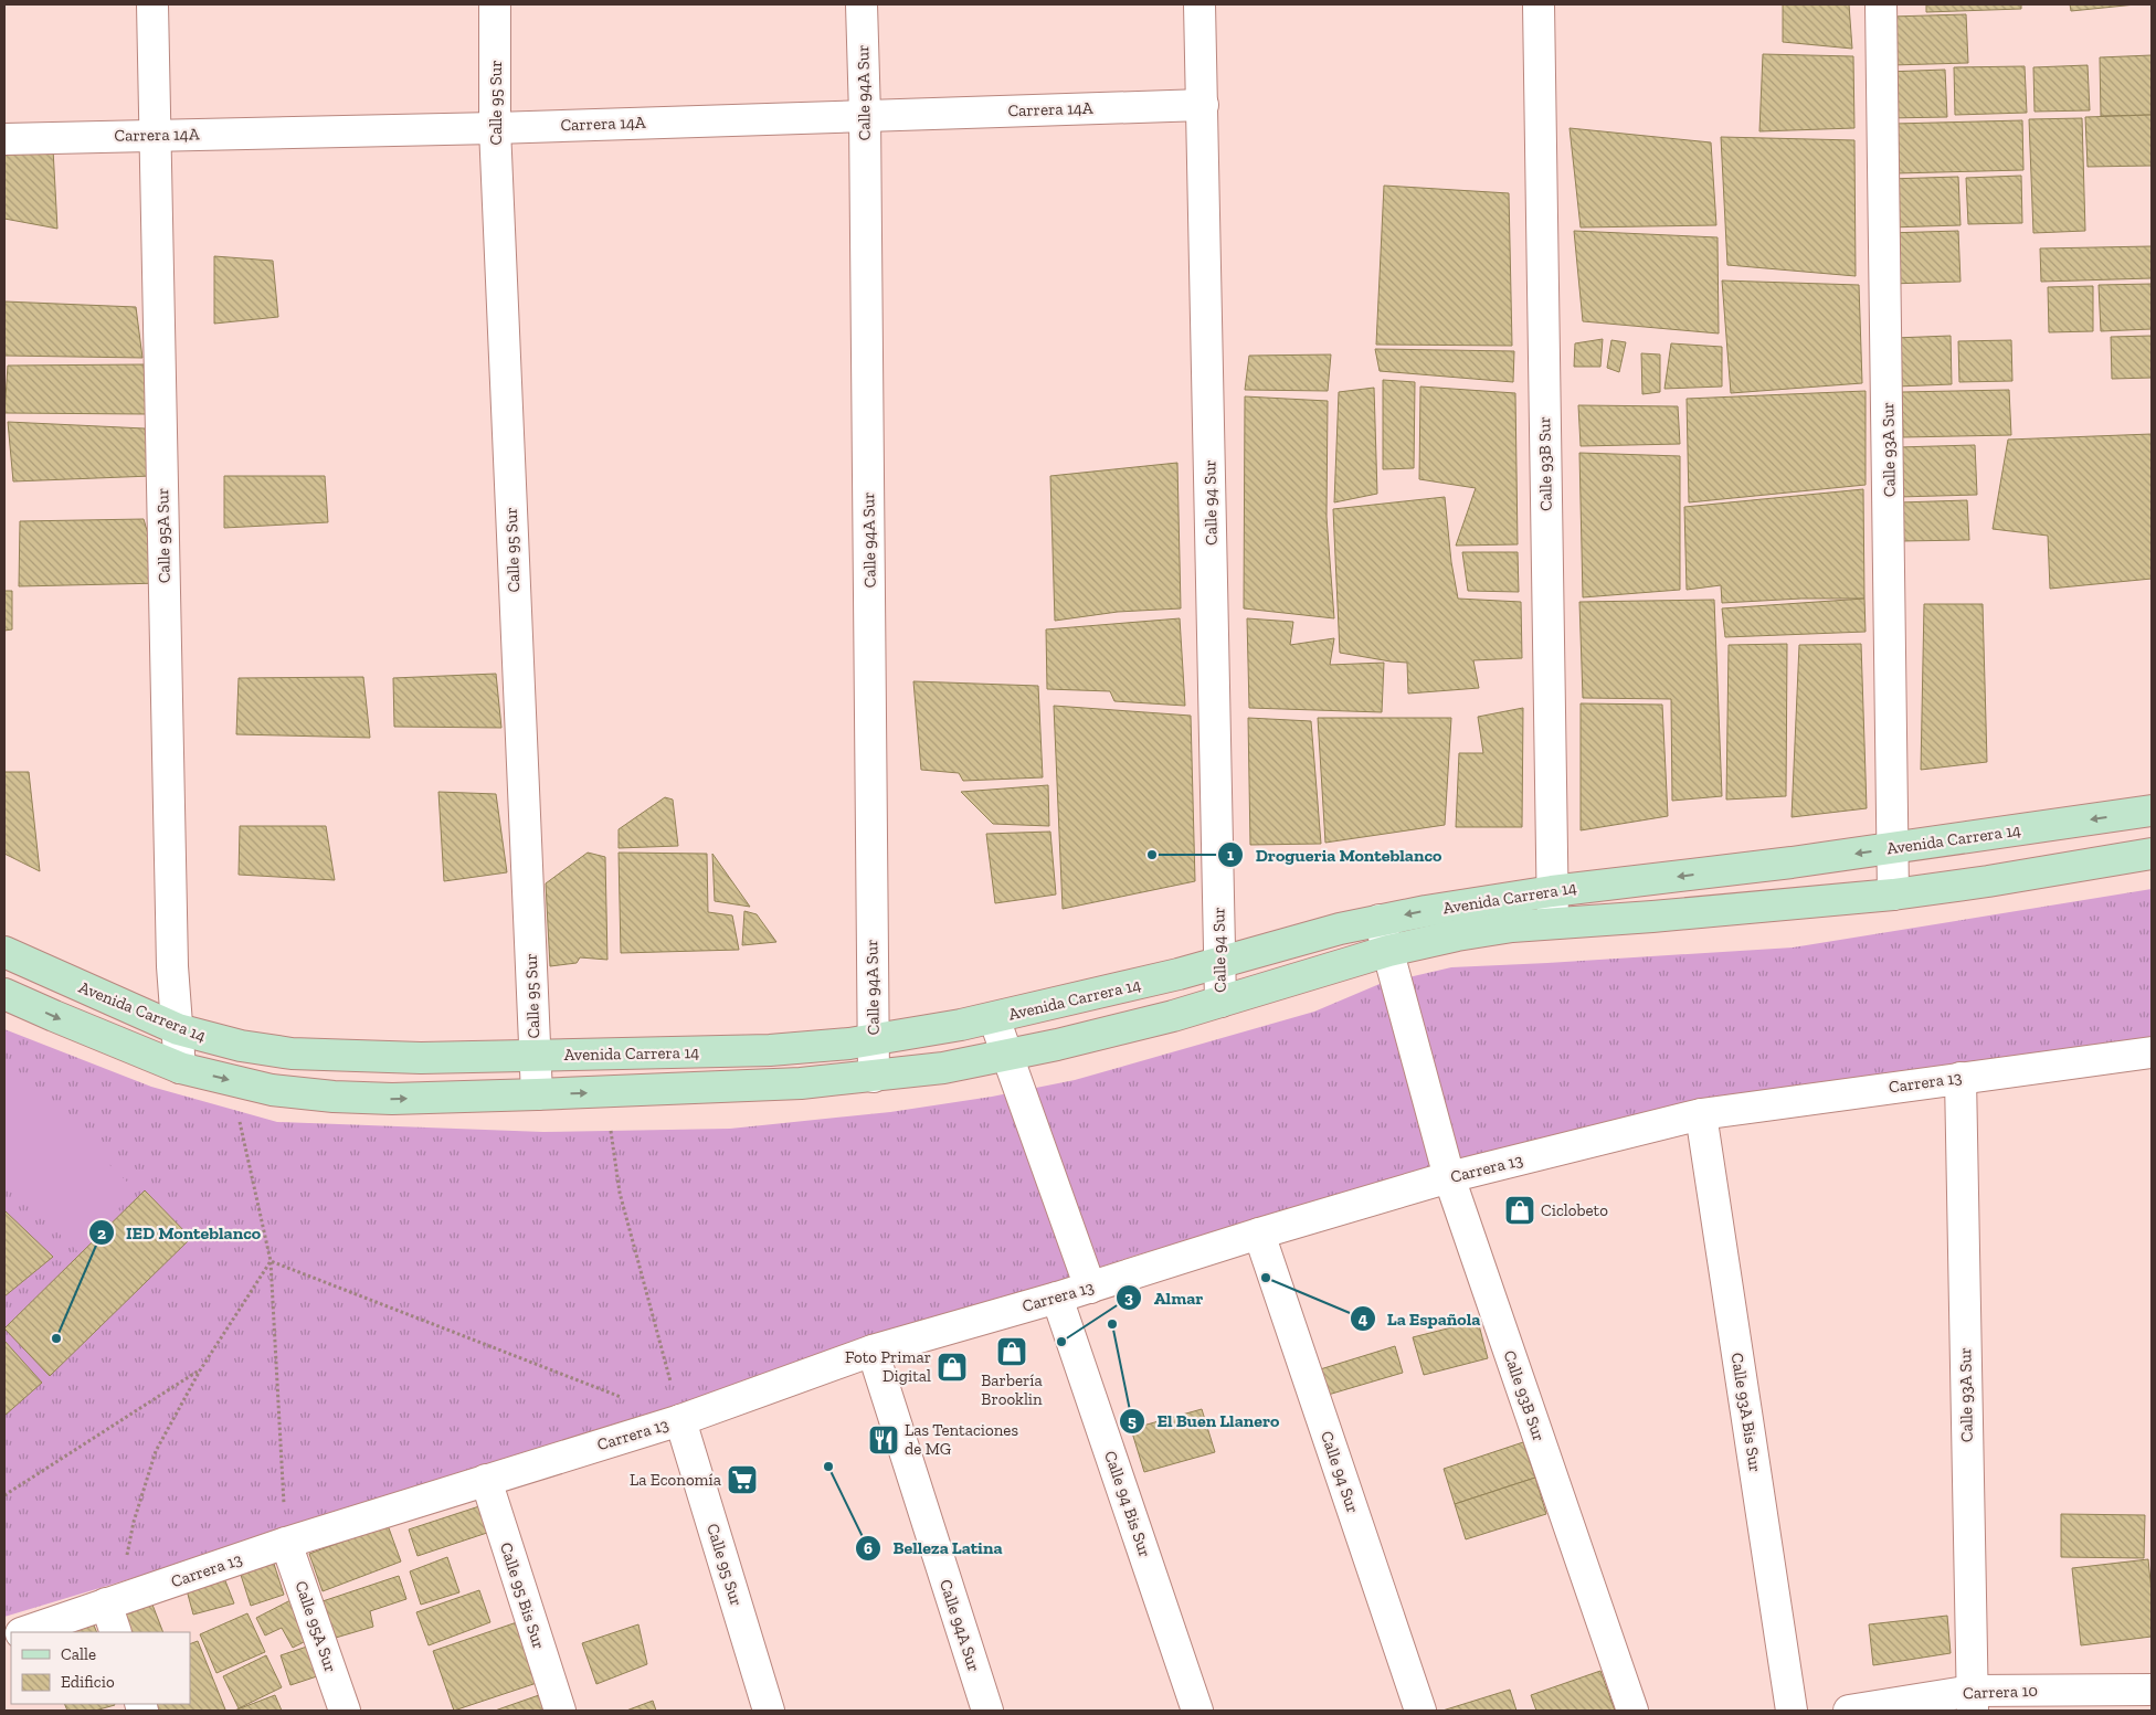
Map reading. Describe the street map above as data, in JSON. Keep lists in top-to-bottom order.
{
  "streets": {
    "main road": ["Avenida Carrera 14"],
    "street": [
      "Calle 94A Sur",
      "Calle 95 Sur",
      "Carrera 14A",
      "Calle 93A Sur",
      "Calle 93B Sur",
      "Calle 94 Sur",
      "Calle 95A Sur",
      "Carrera 13",
      "Calle 93A Bis Sur",
      "Calle 94 Bis Sur",
      "Calle 95 Bis Sur",
      "Carrera 10"
    ]
  },
  "crossings": [
    ["Calle 94A Sur", "Carrera 14A"],
    ["Calle 94A Sur", "Avenida Carrera 14"],
    ["Calle 94A Sur", "Carrera 13"],
    ["Calle 95 Sur", "Carrera 14A"],
    ["Calle 95 Sur", "Avenida Carrera 14"],
    ["Calle 95 Sur", "Carrera 13"],
    ["Carrera 14A", "Calle 94 Sur"],
    ["Carrera 14A", "Calle 95A Sur"],
    ["Calle 93A Sur", "Avenida Carrera 14"],
    ["Calle 93A Sur", "Carrera 13"],
    ["Calle 93A Sur", "Carrera 10"],
    ["Calle 93B Sur", "Avenida Carrera 14"],
    ["Calle 93B Sur", "Carrera 13"],
    ["Calle 94 Sur", "Avenida Carrera 14"],
    ["Calle 94 Sur", "Carrera 13"],
    ["Calle 95A Sur", "Avenida Carrera 14"],
    ["Calle 95A Sur", "Carrera 13"],
    ["Carrera 13", "Calle 93A Bis Sur"],
    ["Carrera 13", "Calle 94 Bis Sur"],
    ["Carrera 13", "Calle 95 Bis Sur"]
  ],
  "places": {
    "other": [
      "Drogueria Monteblanco",
      "La Española",
      "El Buen Llanero",
      "IED Monteblanco",
      "Almar",
      "Belleza Latina"
    ],
    "shop": ["Ciclobeto", "Barbería Brooklin", "Foto Primar Digital"],
    "restaurant": ["Las Tentaciones de MG"],
    "supermarket": ["La Economía"]
  },
  "legend": ["Calle", "Edificio"]
}
